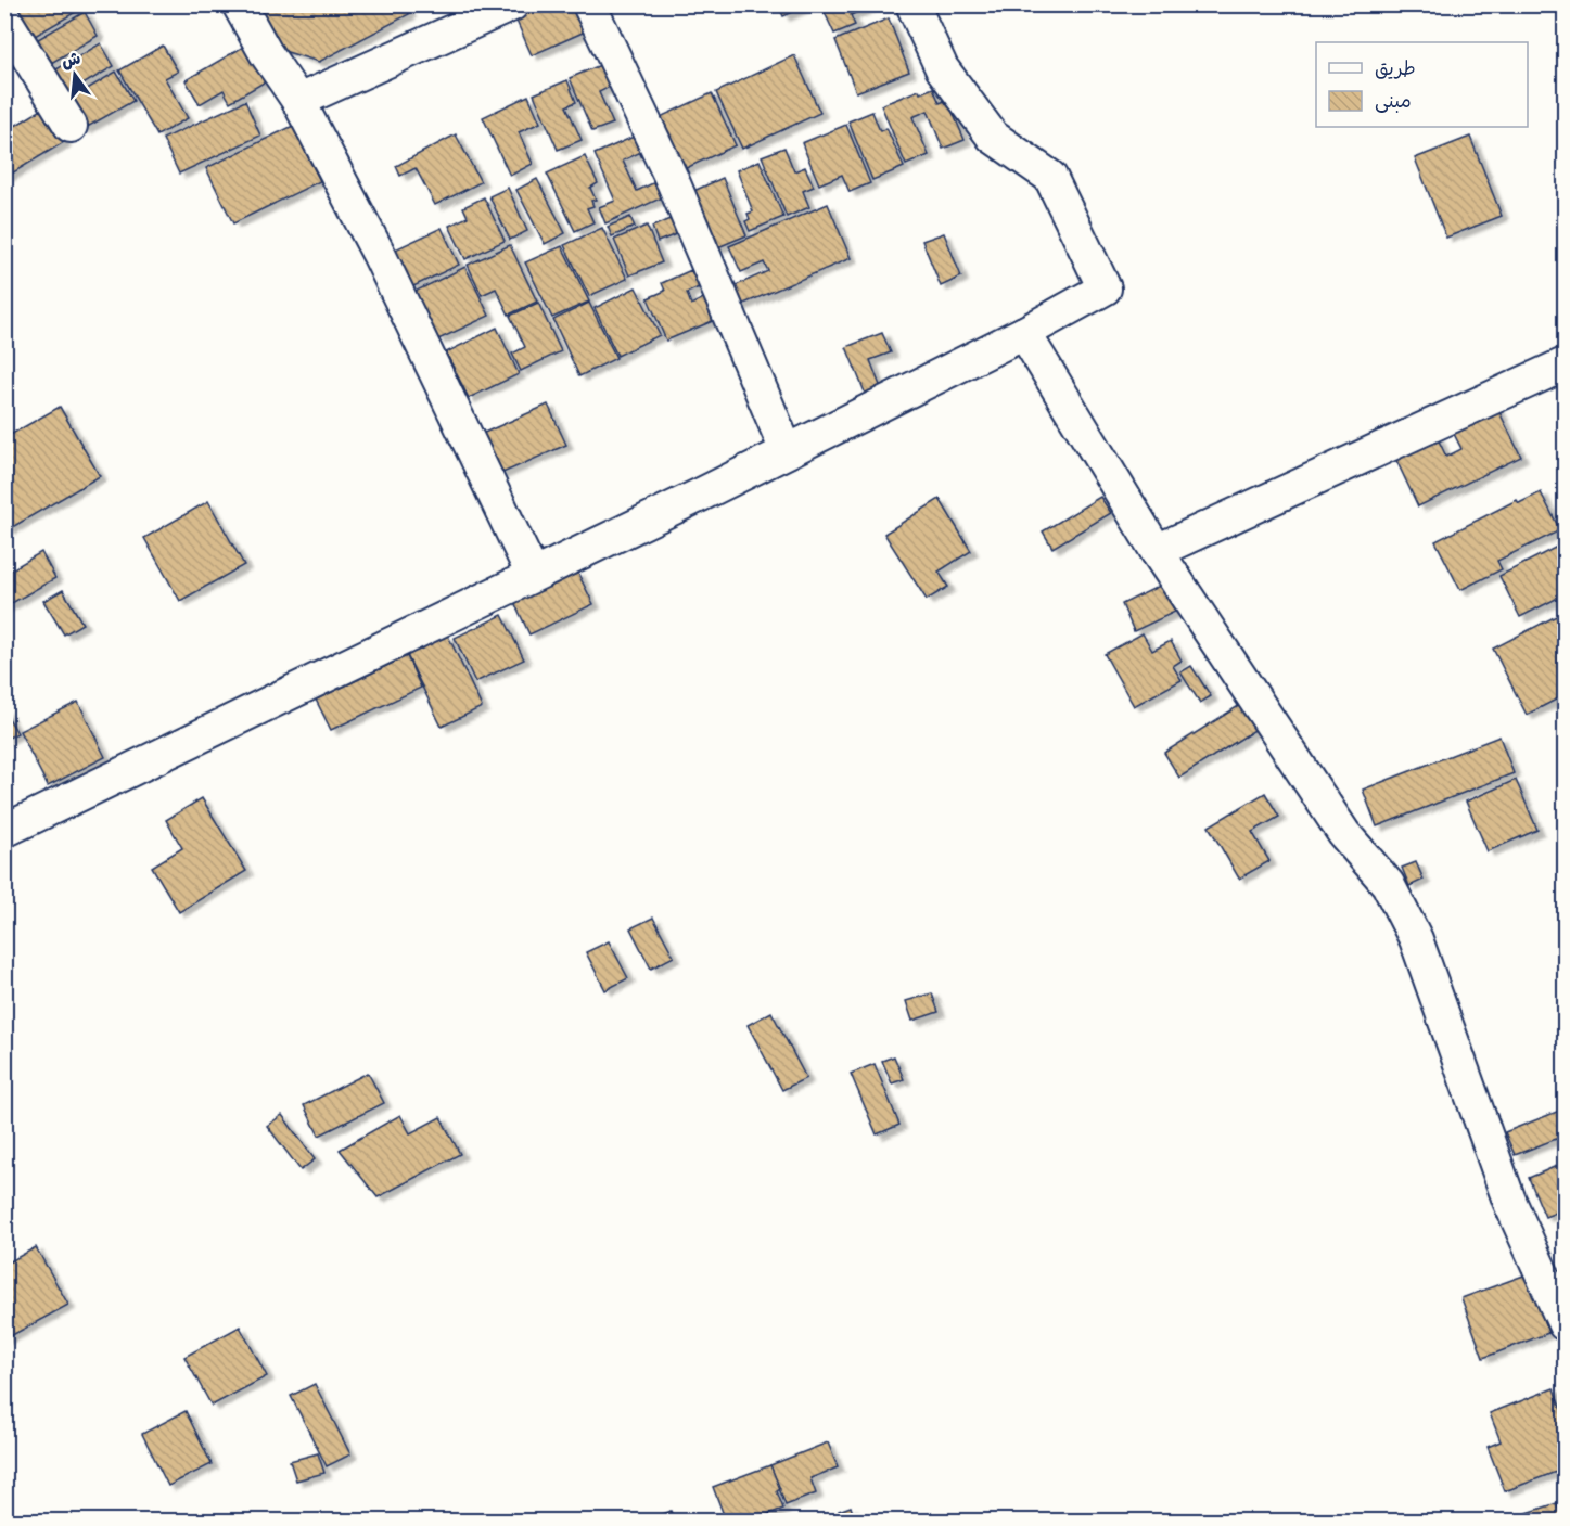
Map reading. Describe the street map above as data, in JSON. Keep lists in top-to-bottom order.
{
  "legend": ["طريق", "مبنى"],
  "north": "top"
}
